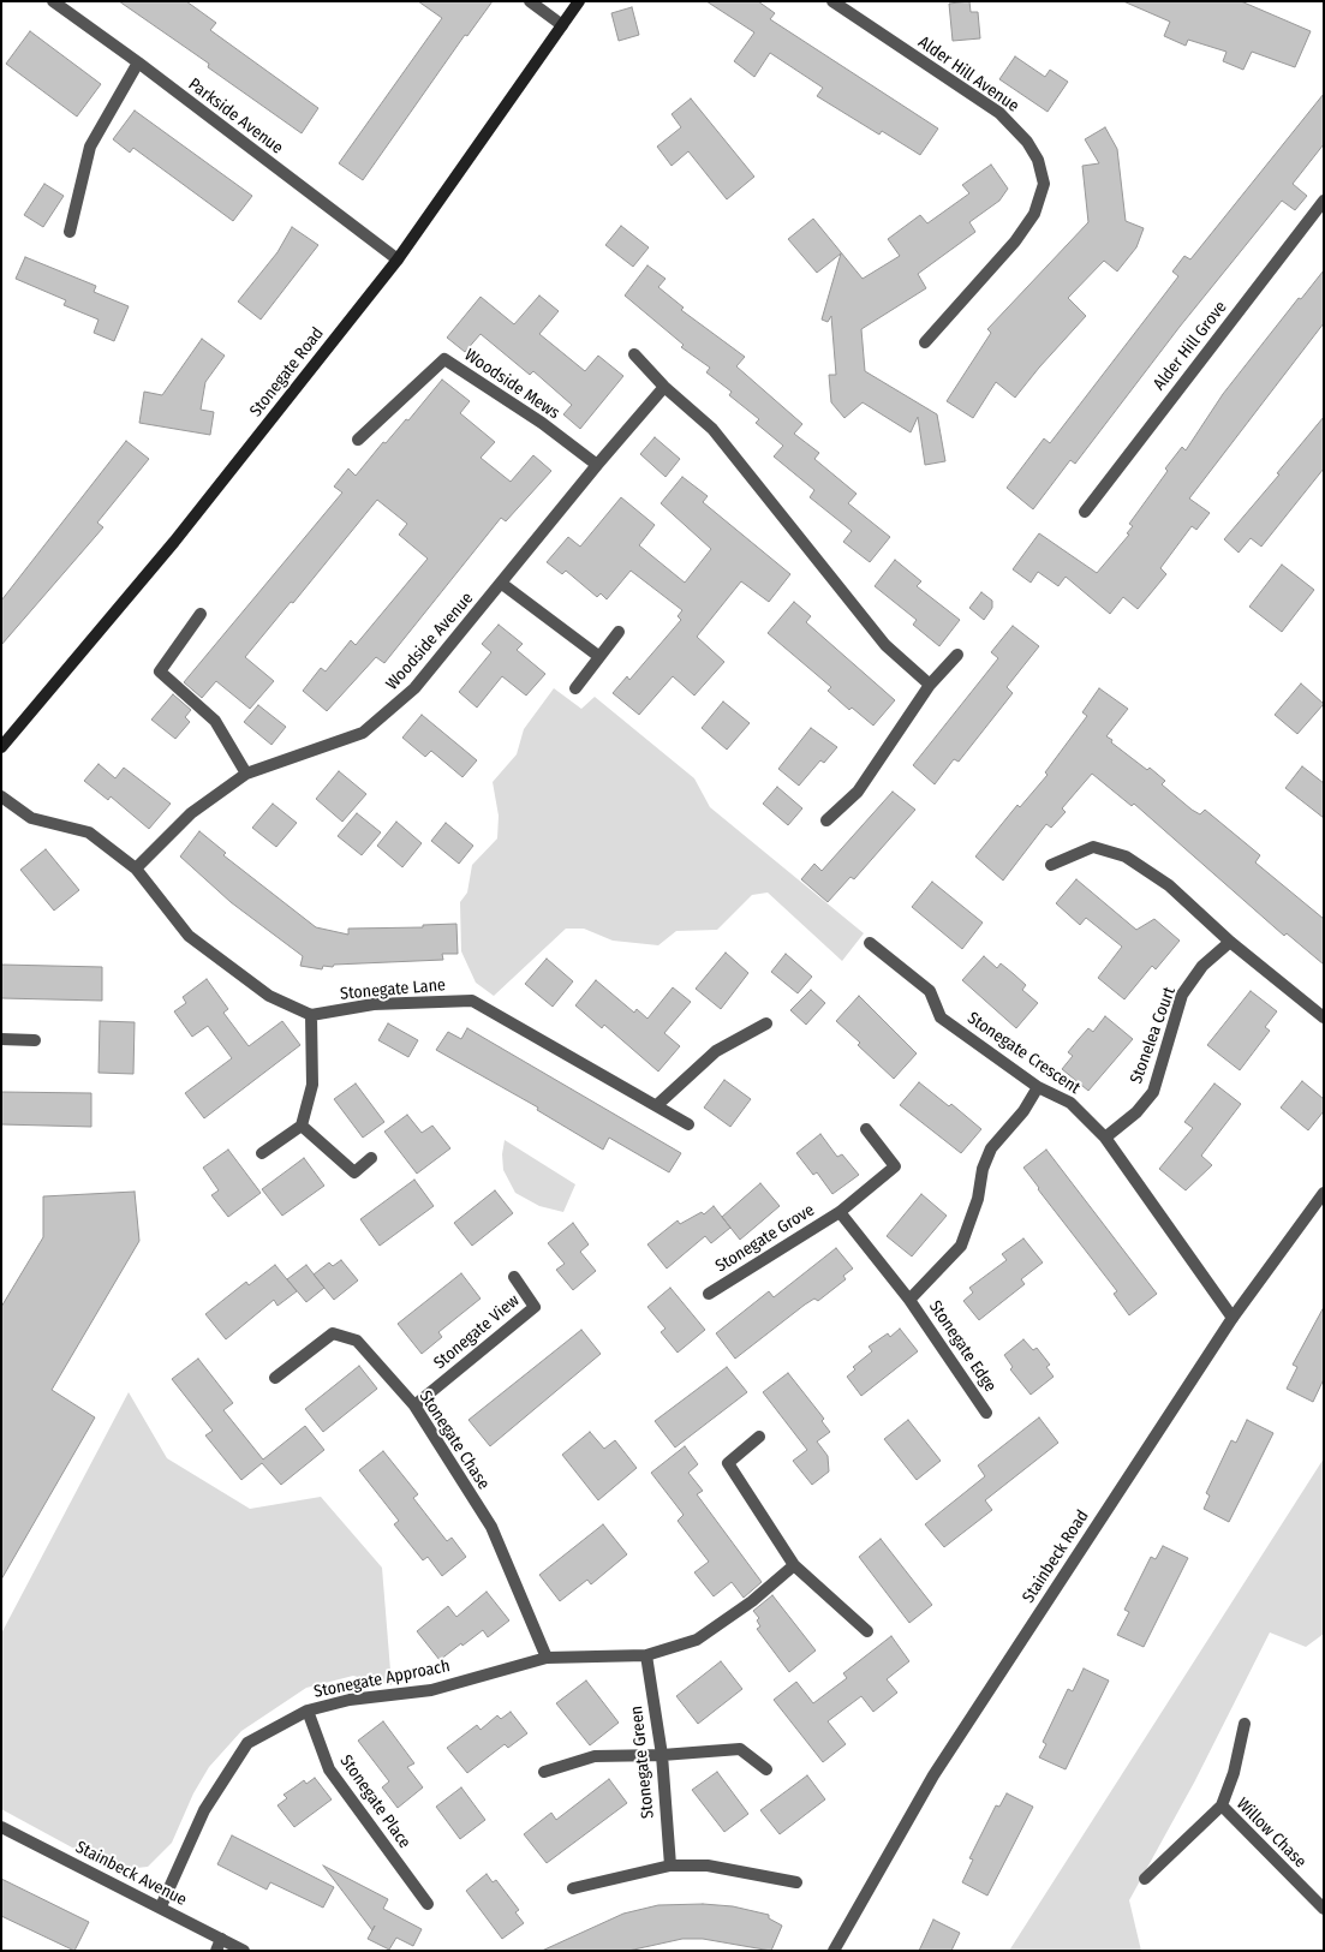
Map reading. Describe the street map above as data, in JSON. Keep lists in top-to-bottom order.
{
  "streets": {
    "main road": ["Stonegate Road"],
    "street": [
      "Alder Hill Avenue",
      "Parkside Avenue",
      "Alder Hill Grove",
      "Woodside Mews",
      "Woodside Avenue",
      "Stonegate Lane",
      "Stonelea Court",
      "Stonegate Crescent",
      "Stonegate Grove",
      "Stonegate View",
      "Stonegate Edge",
      "Stonegate Chase",
      "Stainbeck Road",
      "Stonegate Approach",
      "Stonegate Green",
      "Stonegate Place",
      "Willow Chase",
      "Stainbeck Avenue"
    ]
  },
  "crossings": [
    ["Parkside Avenue", "Stonegate Road"],
    ["Woodside Mews", "Woodside Avenue"],
    ["Stonelea Court", "Stonegate Crescent"],
    ["Stonegate Crescent", "Stainbeck Road"],
    ["Stonegate Grove", "Stonegate Edge"],
    ["Stonegate View", "Stonegate Chase"],
    ["Stonegate Chase", "Stonegate Approach"],
    ["Stonegate Approach", "Stonegate Green"],
    ["Stonegate Approach", "Stonegate Place"],
    ["Stonegate Approach", "Stainbeck Avenue"]
  ]
}
